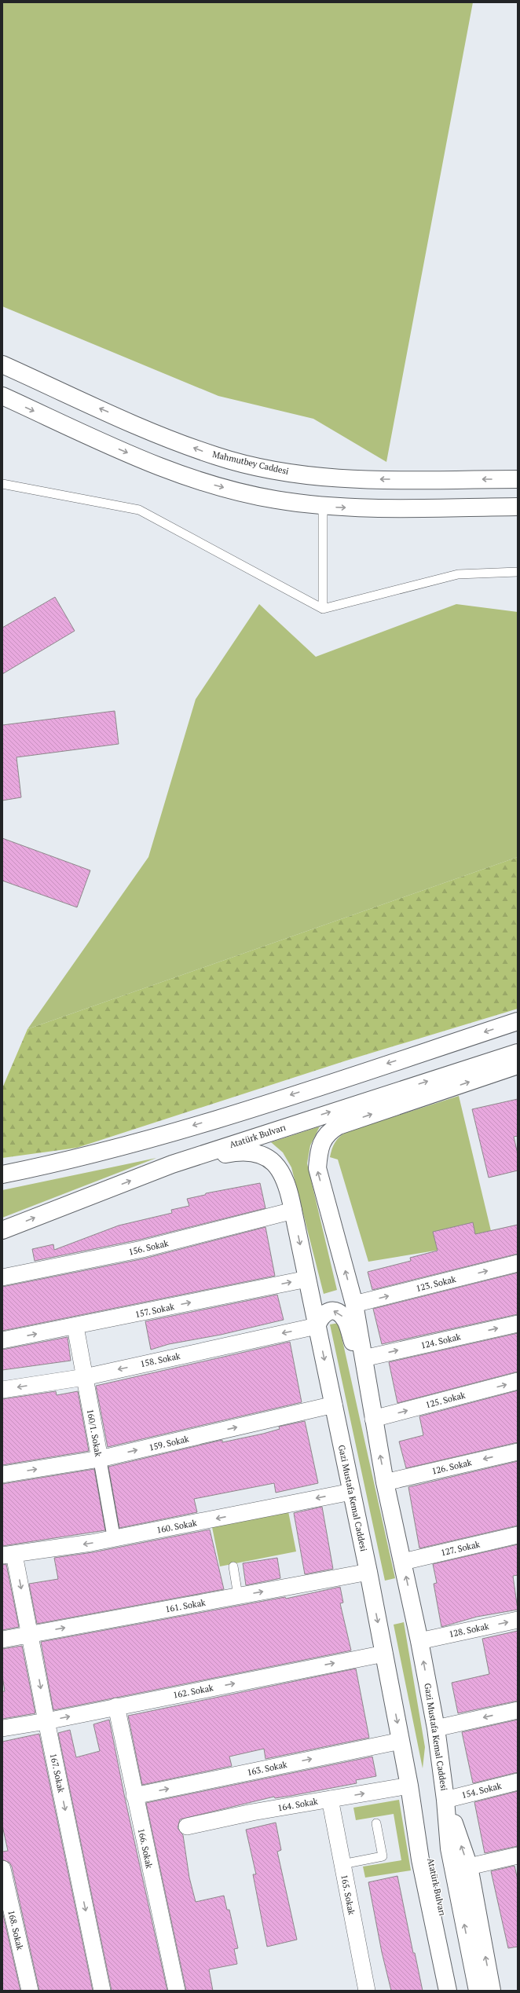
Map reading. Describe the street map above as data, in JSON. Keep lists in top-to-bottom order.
{
  "streets": {
    "main road": ["Mahmutbey Caddesi", "Atatürk Bulvarı", "Gazi Mustafa Kemal Caddesi"],
    "street": [
      "156. Sokak",
      "123. Sokak",
      "157. Sokak",
      "124. Sokak",
      "158. Sokak",
      "125. Sokak",
      "160/1. Sokak",
      "159. Sokak",
      "126. Sokak",
      "160. Sokak",
      "127. Sokak",
      "161. Sokak",
      "128. Sokak",
      "162. Sokak",
      "163. Sokak",
      "167. Sokak",
      "154. Sokak",
      "164. Sokak",
      "166. Sokak",
      "165. Sokak",
      "168. Sokak"
    ]
  },
  "crossings": [
    ["Atatürk Bulvarı", "Gazi Mustafa Kemal Caddesi"],
    ["Atatürk Bulvarı", "164. Sokak"],
    ["156. Sokak", "Gazi Mustafa Kemal Caddesi"],
    ["123. Sokak", "Gazi Mustafa Kemal Caddesi"],
    ["157. Sokak", "160/1. Sokak"],
    ["157. Sokak", "Gazi Mustafa Kemal Caddesi"],
    ["124. Sokak", "Gazi Mustafa Kemal Caddesi"],
    ["158. Sokak", "160/1. Sokak"],
    ["158. Sokak", "Gazi Mustafa Kemal Caddesi"],
    ["125. Sokak", "Gazi Mustafa Kemal Caddesi"],
    ["160/1. Sokak", "159. Sokak"],
    ["160/1. Sokak", "160. Sokak"],
    ["159. Sokak", "Gazi Mustafa Kemal Caddesi"],
    ["126. Sokak", "Gazi Mustafa Kemal Caddesi"],
    ["Gazi Mustafa Kemal Caddesi", "160. Sokak"],
    ["Gazi Mustafa Kemal Caddesi", "127. Sokak"],
    ["Gazi Mustafa Kemal Caddesi", "161. Sokak"],
    ["Gazi Mustafa Kemal Caddesi", "128. Sokak"],
    ["Gazi Mustafa Kemal Caddesi", "162. Sokak"],
    ["Gazi Mustafa Kemal Caddesi", "163. Sokak"],
    ["Gazi Mustafa Kemal Caddesi", "154. Sokak"],
    ["Gazi Mustafa Kemal Caddesi", "164. Sokak"],
    ["160. Sokak", "167. Sokak"],
    ["161. Sokak", "167. Sokak"],
    ["162. Sokak", "167. Sokak"],
    ["162. Sokak", "166. Sokak"],
    ["163. Sokak", "166. Sokak"],
    ["164. Sokak", "165. Sokak"]
  ],
  "one_way": [
    "123. Sokak",
    "157. Sokak",
    "124. Sokak",
    "158. Sokak",
    "125. Sokak",
    "159. Sokak",
    "126. Sokak",
    "160. Sokak",
    "161. Sokak",
    "162. Sokak",
    "163. Sokak",
    "167. Sokak",
    "164. Sokak"
  ]
}
